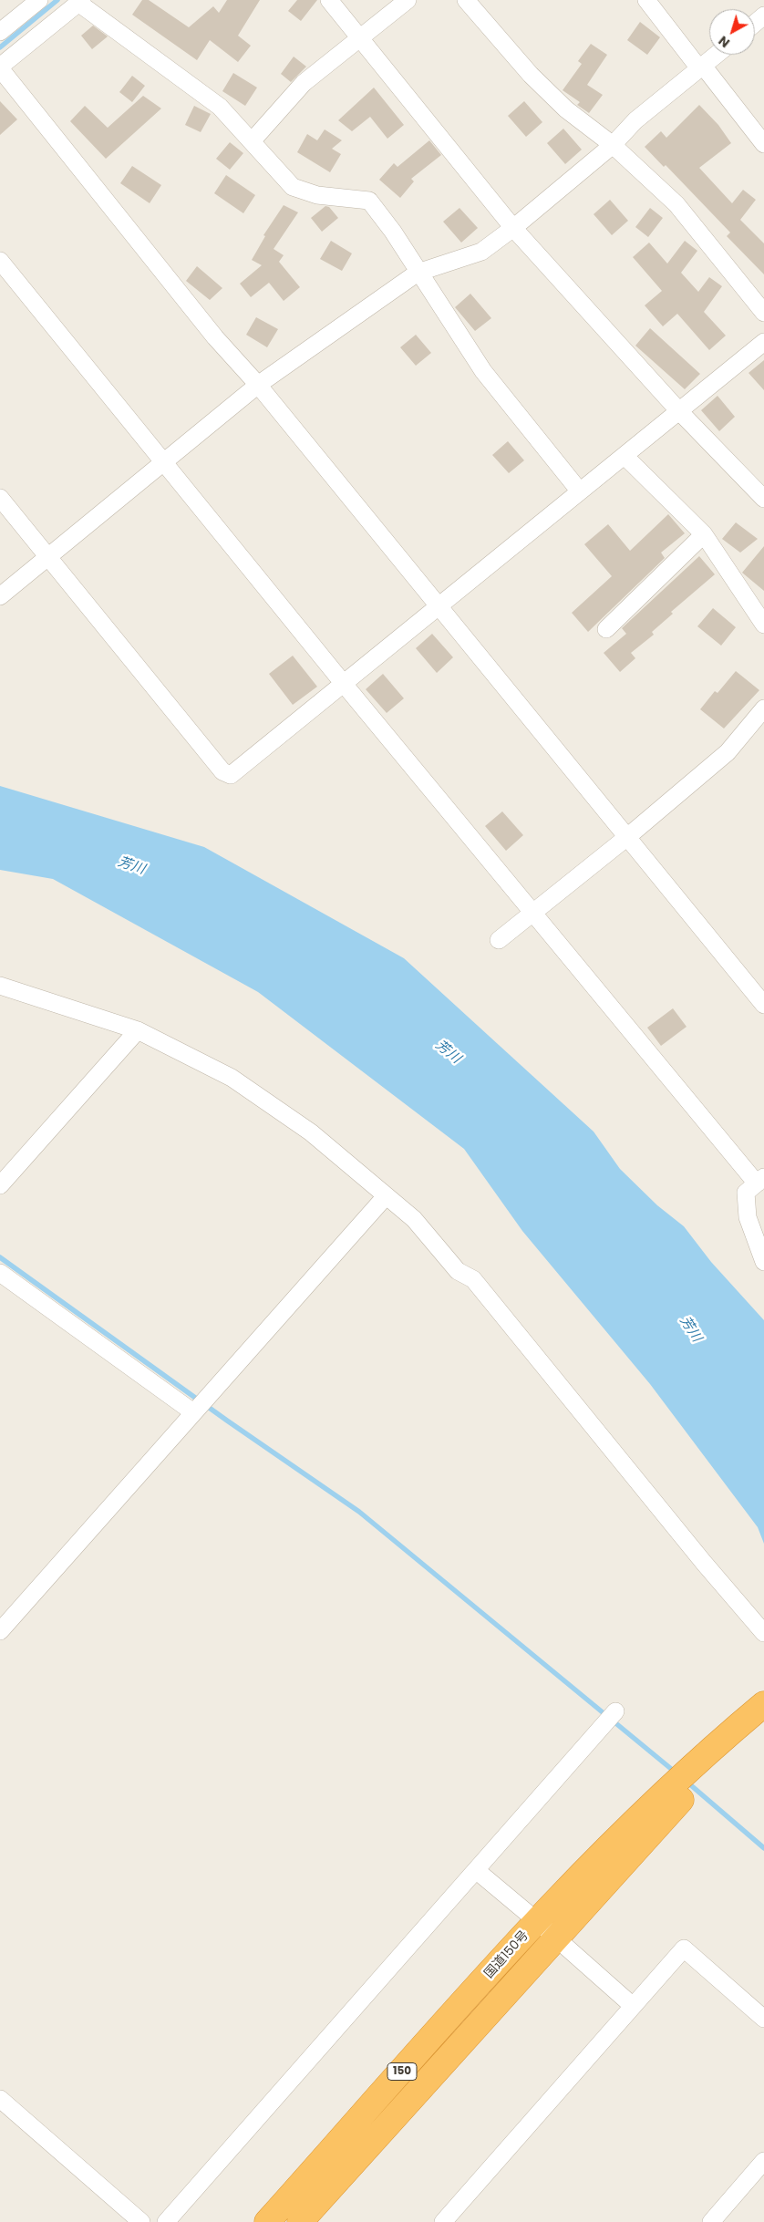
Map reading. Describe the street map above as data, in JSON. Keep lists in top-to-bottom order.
{
  "streets": {
    "highway": ["国道150号", "150"]
  },
  "water": ["芳川"],
  "north": "bottom left"
}
